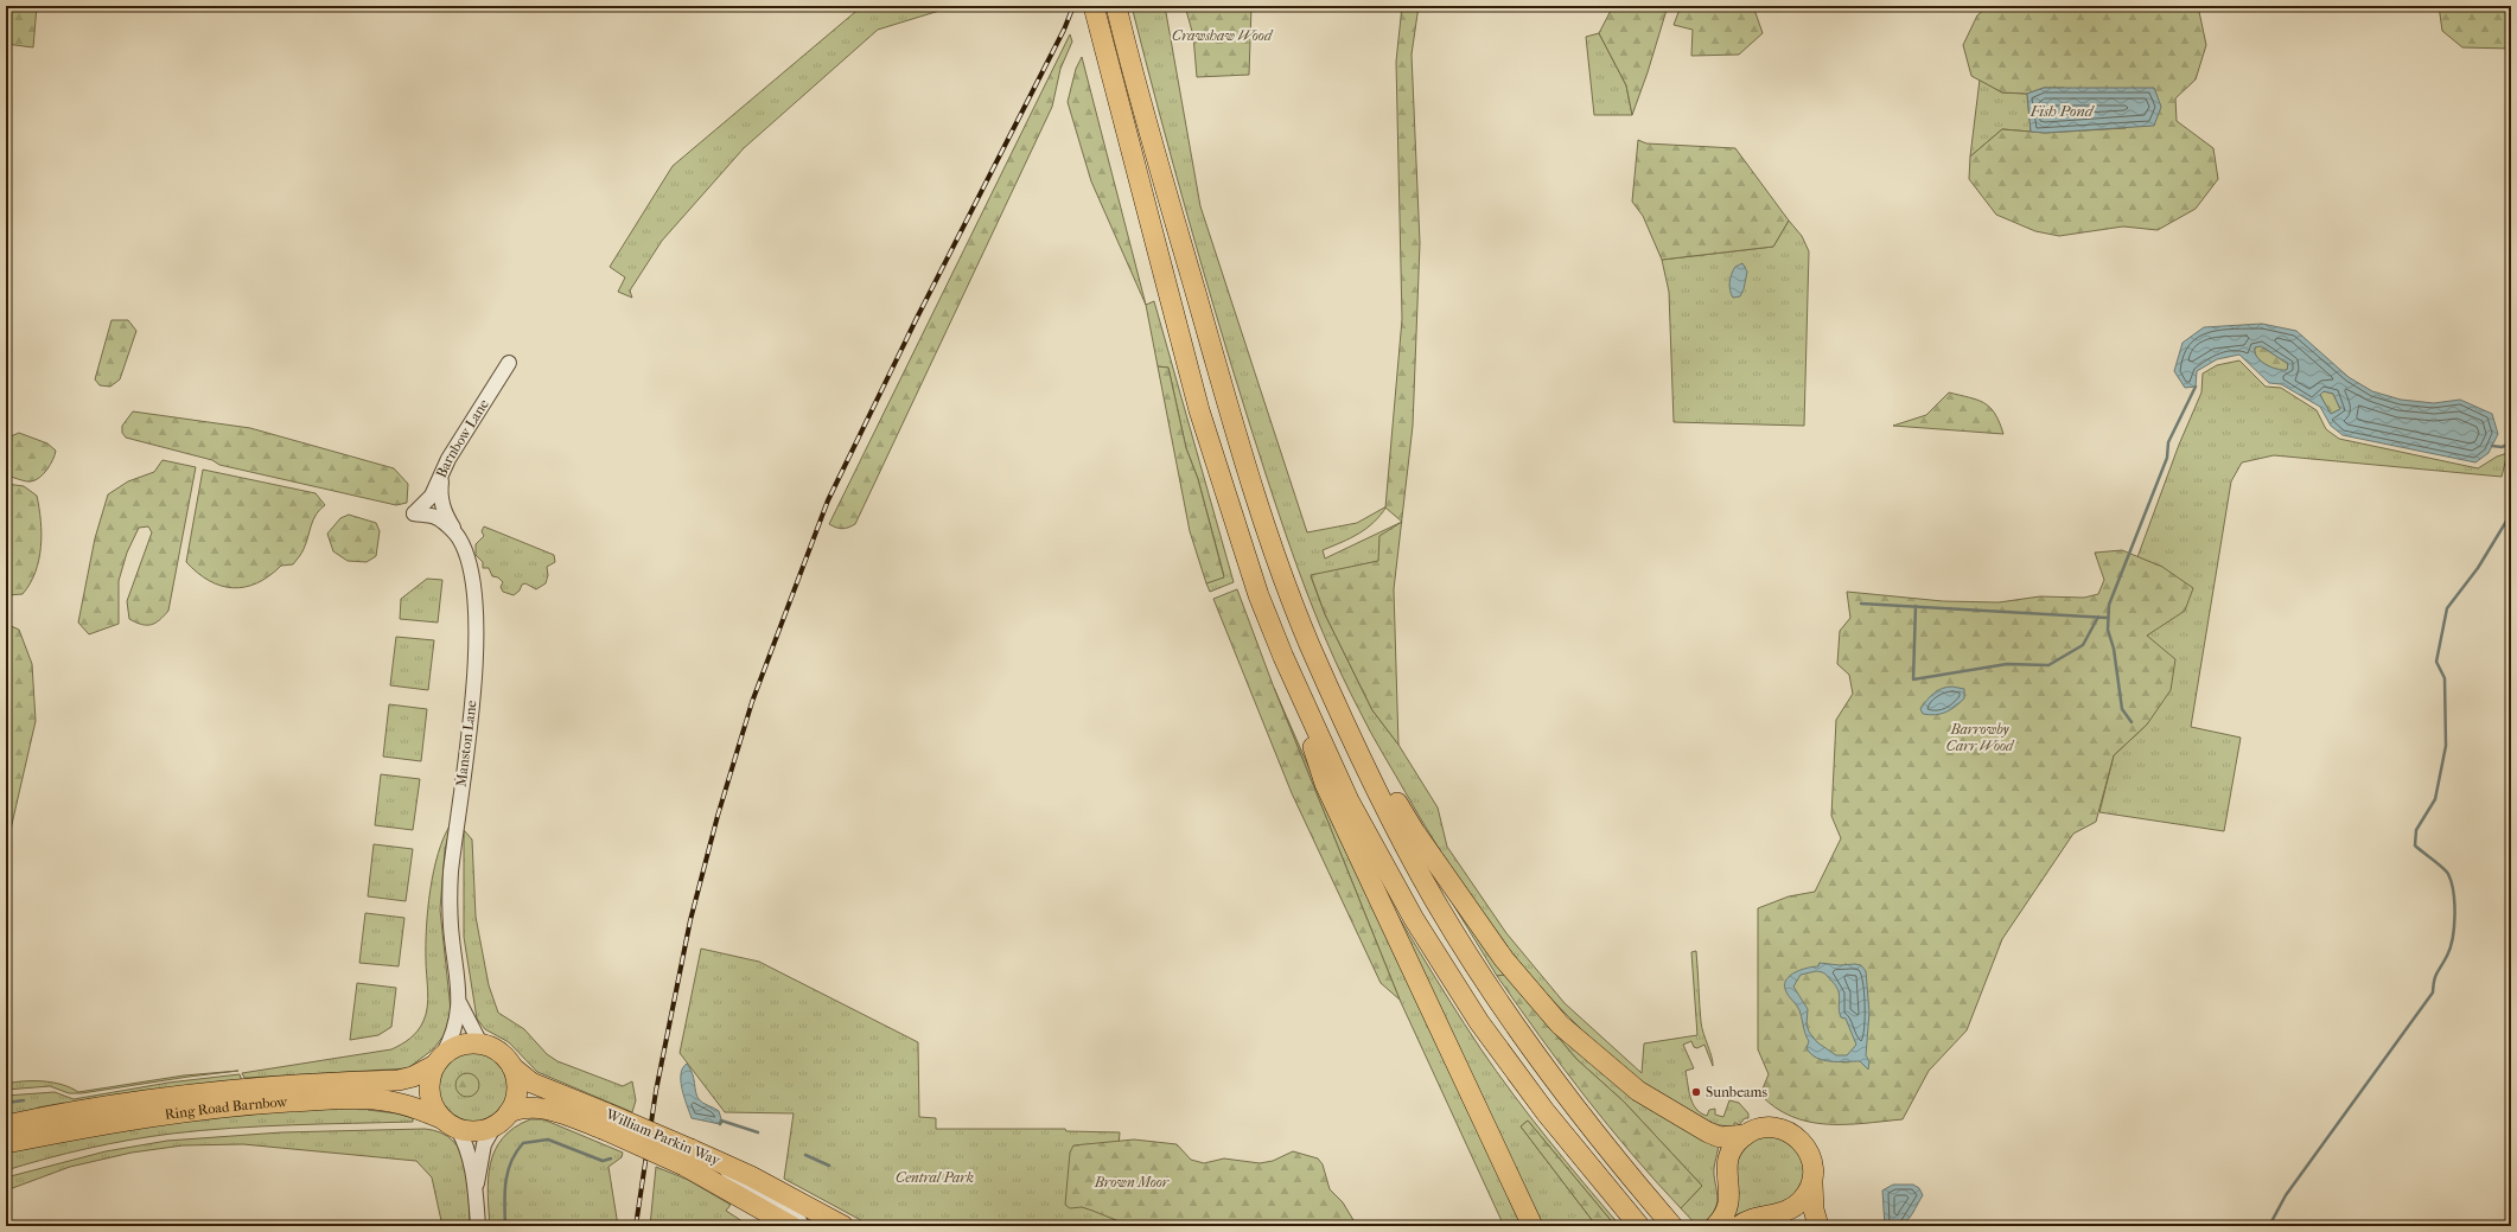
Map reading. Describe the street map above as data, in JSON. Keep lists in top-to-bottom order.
{
  "streets": {
    "highway": ["Ring Road Barnbow", "William Parkin Way"],
    "street": ["Barnbow Lane", "Manston Lane"]
  },
  "crossings": [
    ["Barnbow Lane", "Manston Lane"],
    ["Manston Lane", "Ring Road Barnbow"],
    ["Manston Lane", "William Parkin Way"],
    ["Ring Road Barnbow", "William Parkin Way"]
  ],
  "water": ["Fish Pond"],
  "parks": [
    "Crawshaw Wood",
    "Barrowby Carr Wood",
    "Central Park",
    "Brown Moor"
  ],
  "places": ["Sunbeams"]
}
